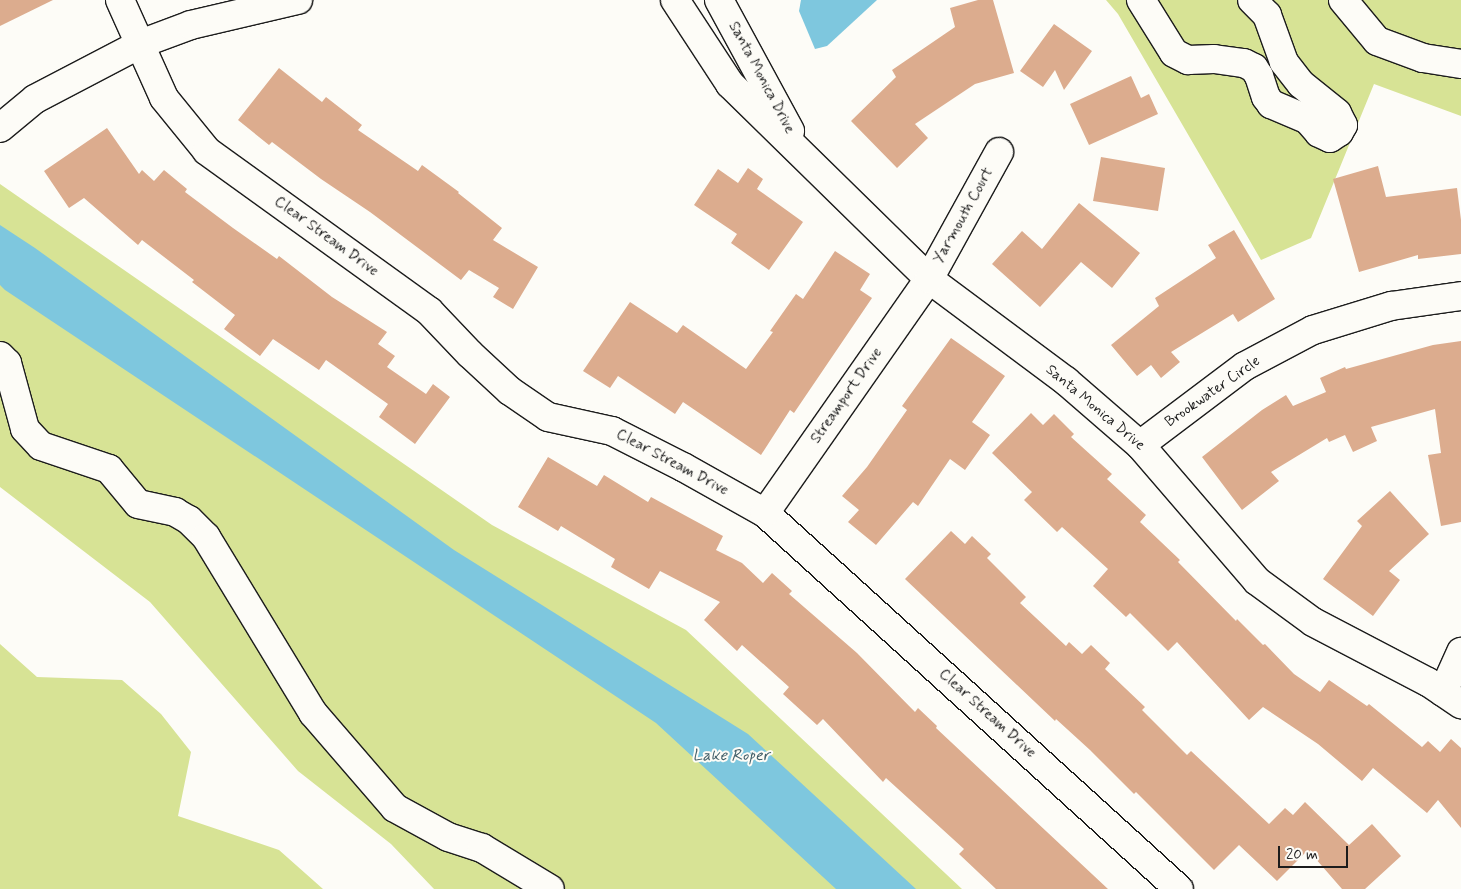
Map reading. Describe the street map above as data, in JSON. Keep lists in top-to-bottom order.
{
  "streets": {
    "street": [
      "Santa Monica Drive",
      "Yarmouth Court",
      "Clear Stream Drive",
      "Brookwater Circle",
      "Streamport Drive"
    ]
  },
  "crossings": [
    ["Santa Monica Drive", "Yarmouth Court"],
    ["Santa Monica Drive", "Brookwater Circle"],
    ["Santa Monica Drive", "Streamport Drive"],
    ["Yarmouth Court", "Streamport Drive"],
    ["Clear Stream Drive", "Streamport Drive"]
  ],
  "water": ["Lake Roper"],
  "scale_bar": "20 m"
}
